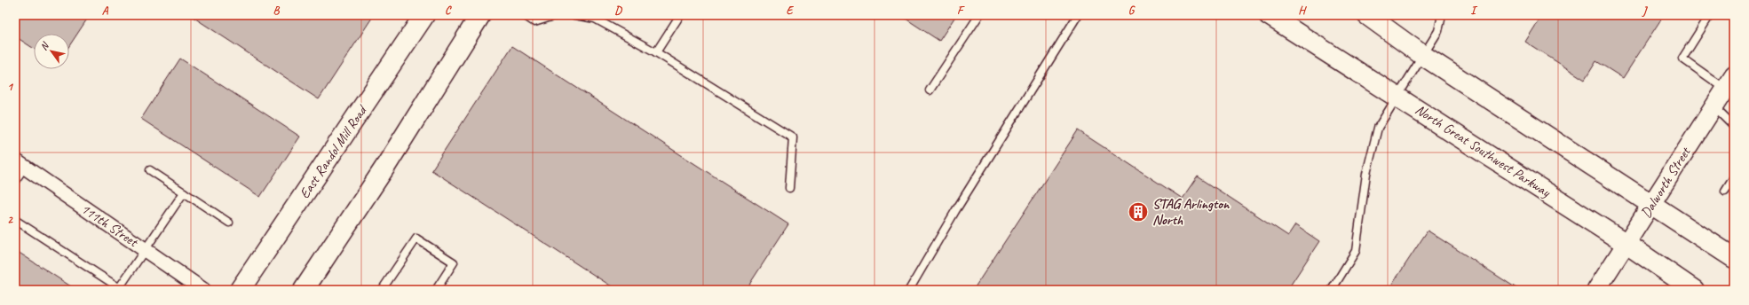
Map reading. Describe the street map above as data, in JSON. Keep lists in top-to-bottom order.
{
  "streets": {
    "main road": ["North Great Southwest Parkway", "East Randol Mill Road"],
    "street": ["Dalworth Street", "111th Street"]
  },
  "crossings": [
    ["North Great Southwest Parkway", "Dalworth Street"]
  ],
  "places": {
    "building": ["STAG Arlington North"]
  },
  "north": "top left",
  "grid": {
    "columns": [
      "A",
      "B",
      "C",
      "D",
      "E",
      "F",
      "G",
      "H",
      "I",
      "J"
    ],
    "rows": ["1", "2"]
  }
}
